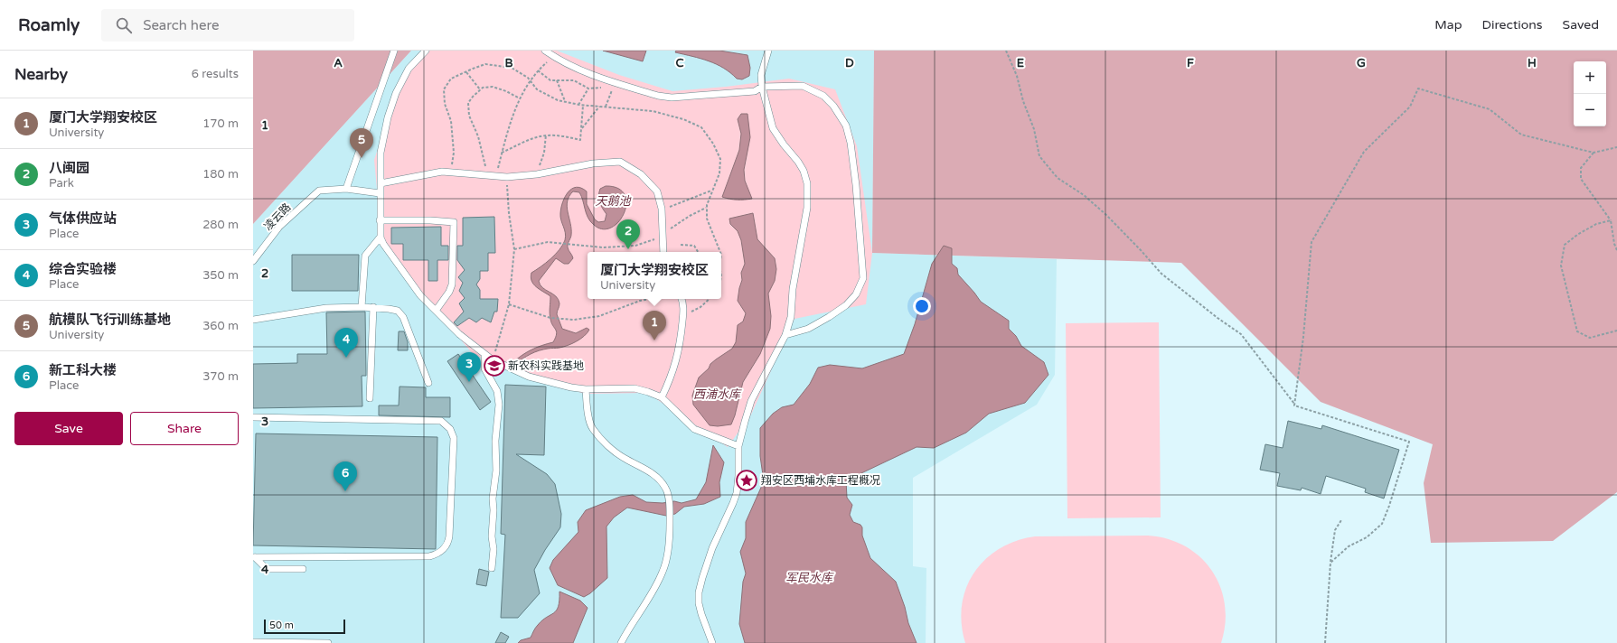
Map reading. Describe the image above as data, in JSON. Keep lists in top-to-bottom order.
{
  "streets": {
    "lane": ["凌云路"]
  },
  "water": ["天鹅池", "西浦水库", "军民水库"],
  "places": {
    "school or university": ["新农科实践基地"],
    "place": ["翔安区西埔水库工程概况"]
  },
  "scale_bar": "50 m",
  "page": {
    "header": "Roamly",
    "search": "Search here",
    "nav": ["Map", "Directions", "Saved"],
    "heading": ["Nearby", "6 results"],
    "map_buttons": ["+", "−"],
    "list": [
      {
        "mark": "1",
        "name": "厦门大学翔安校区",
        "note": "University",
        "value": "170 m"
      },
      {
        "mark": "2",
        "name": "八闽园",
        "note": "Park",
        "value": "180 m"
      },
      {
        "mark": "3",
        "name": "气体供应站",
        "note": "Place",
        "value": "280 m"
      },
      {
        "mark": "4",
        "name": "综合实验楼",
        "note": "Place",
        "value": "350 m"
      },
      {
        "mark": "5",
        "name": "航模队飞行训练基地",
        "note": "University",
        "value": "360 m"
      },
      {
        "mark": "6",
        "name": "新工科大楼",
        "note": "Place",
        "value": "370 m"
      }
    ],
    "pins": [
      "5",
      "2",
      "1",
      "4",
      "3",
      "6"
    ],
    "popup": ["厦门大学翔安校区", "University"],
    "buttons": ["Save", "Share"],
    "scale": "50 m"
  },
  "grid": {
    "columns": [
      "A",
      "B",
      "C",
      "D",
      "E",
      "F",
      "G",
      "H"
    ],
    "rows": [
      "1",
      "2",
      "3",
      "4"
    ]
  }
}
